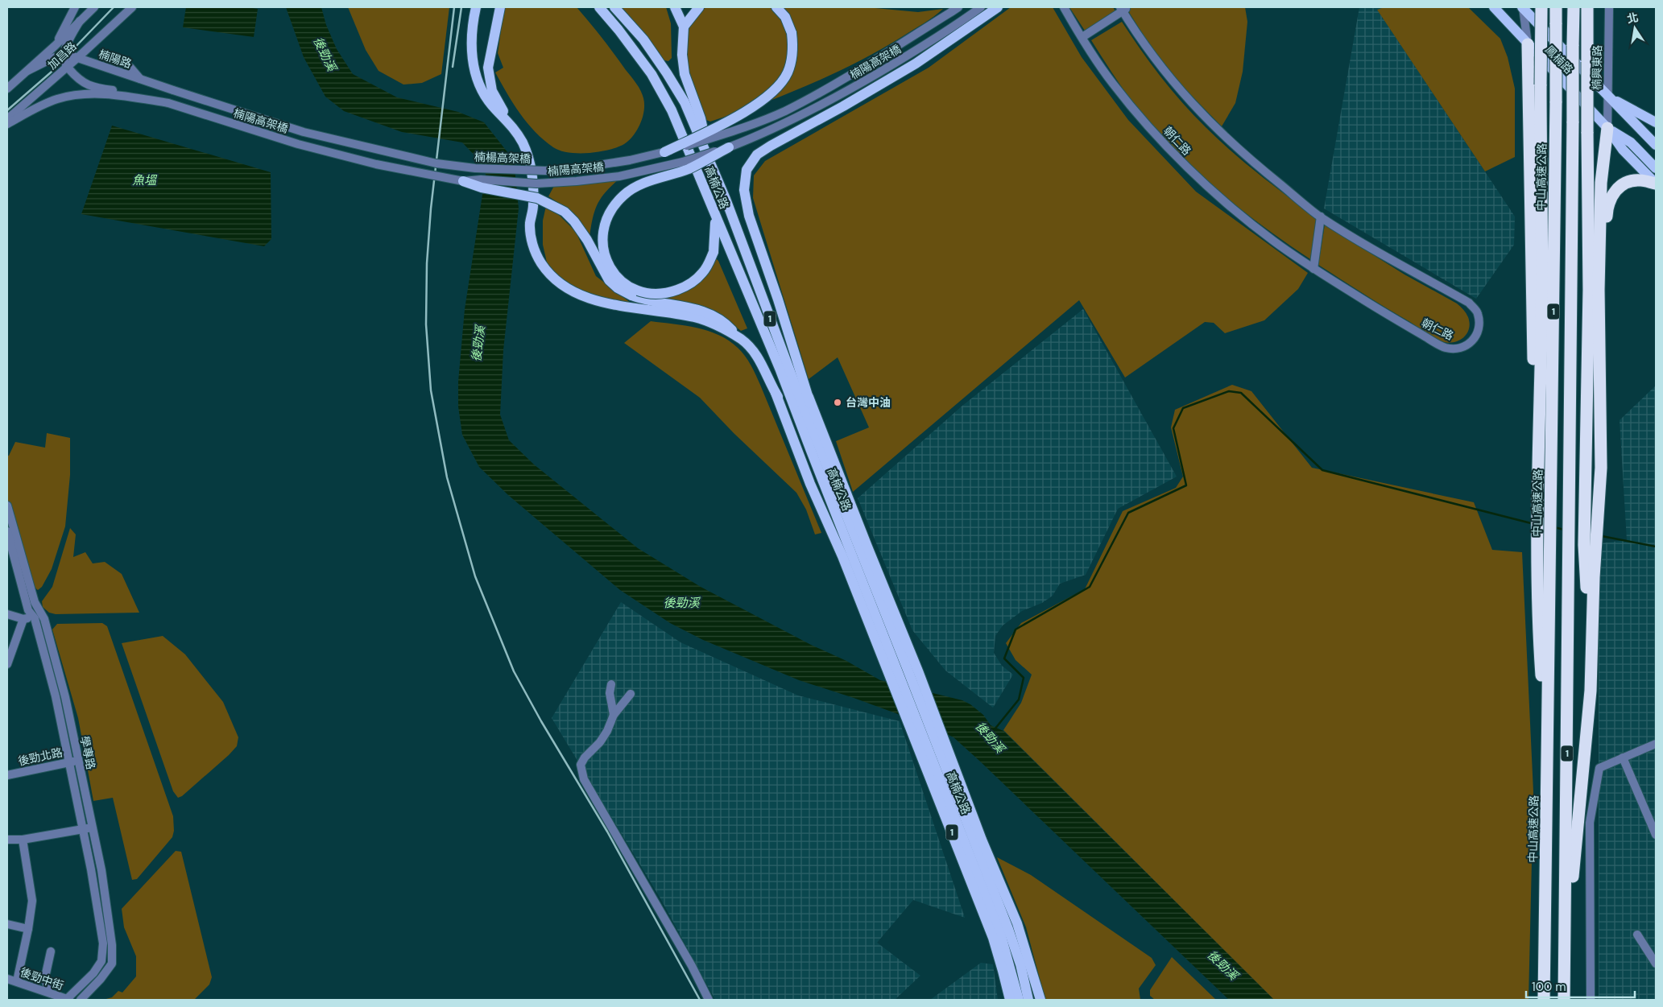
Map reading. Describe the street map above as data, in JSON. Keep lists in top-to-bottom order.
{
  "streets": {
    "highway": ["中山高速公路", "1"],
    "main road": ["鳳楠路", "高楠公路"],
    "street": [
      "加昌路",
      "楠陽路",
      "楠陽高架橋",
      "楠興東路",
      "朝仁路",
      "楠楊高架橋",
      "學專路",
      "後勁北路",
      "後勁中街"
    ]
  },
  "crossings": [
    ["加昌路", "楠陽路"],
    ["楠陽路", "楠楊高架橋"],
    ["鳳楠路", "楠興東路"],
    ["學專路", "後勁北路"],
    ["學專路", "後勁中街"]
  ],
  "water": ["後勁溪", "魚塭"],
  "places": ["台灣中油"],
  "scale_bar": "100 m",
  "north": "top"
}
